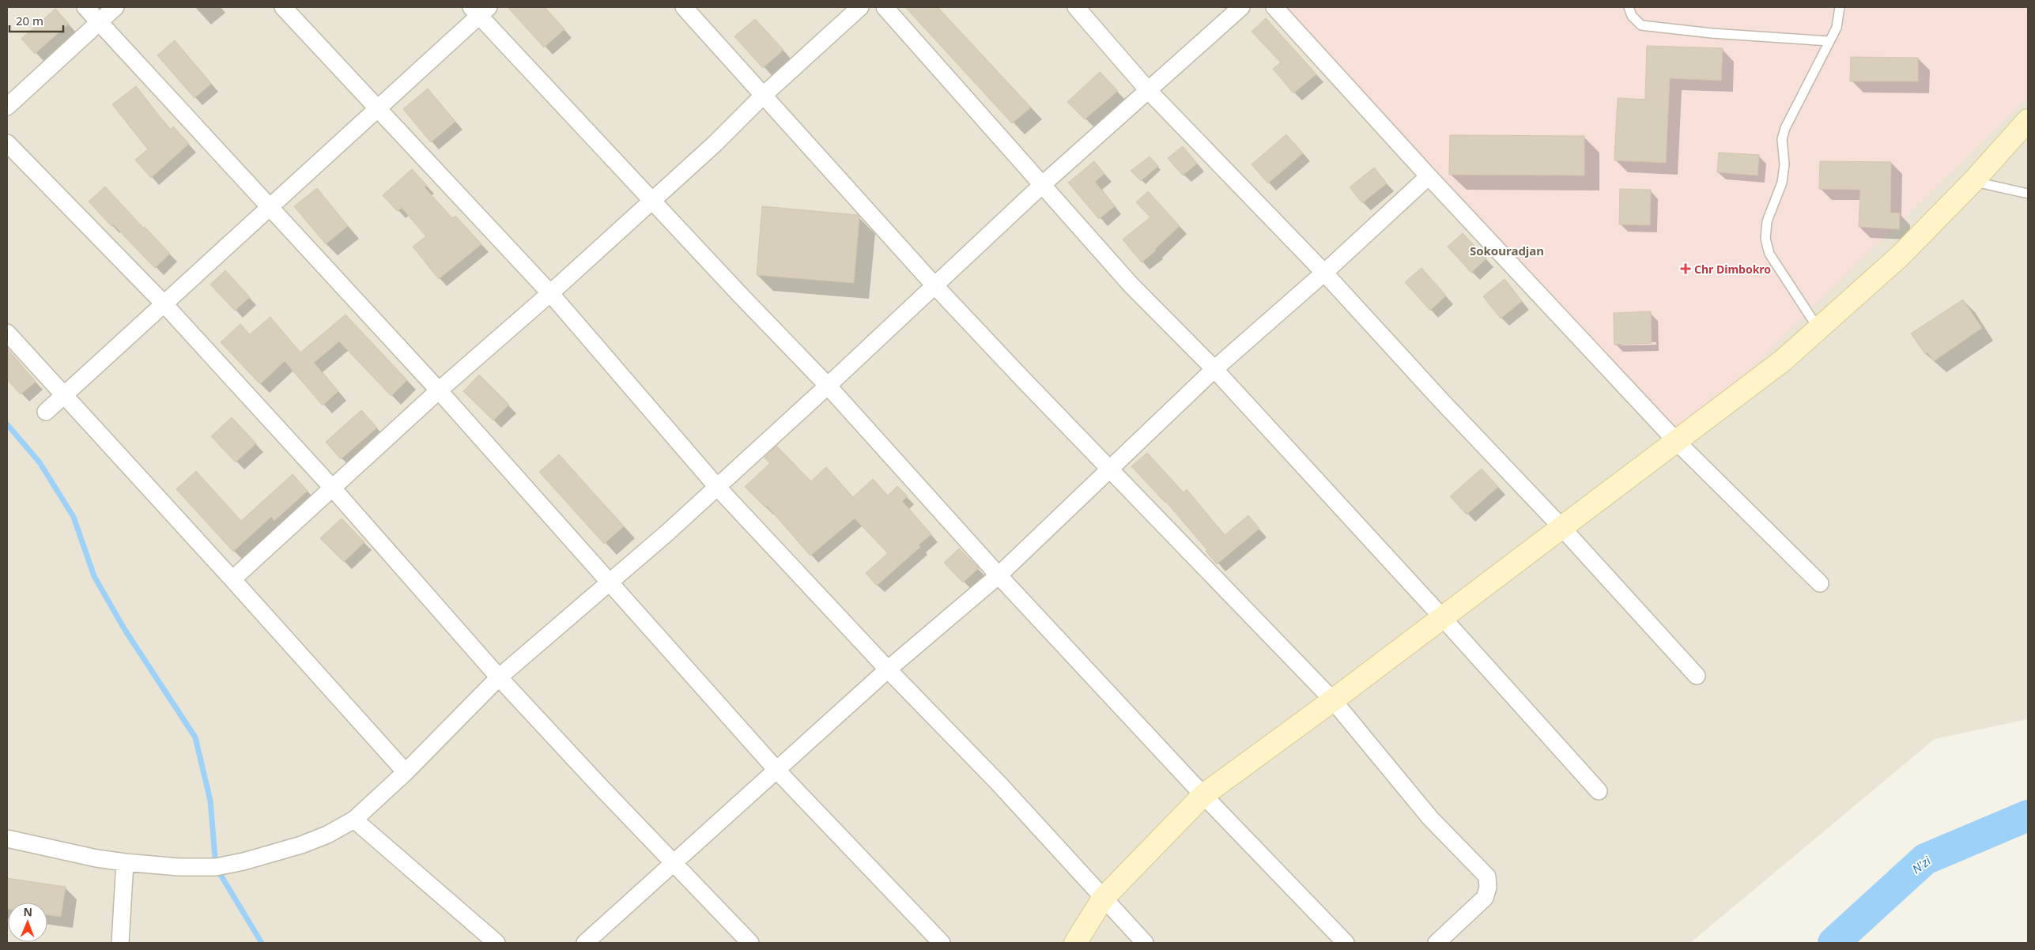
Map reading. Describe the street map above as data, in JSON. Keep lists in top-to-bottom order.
{
  "districts": ["Sokouradjan"],
  "water": ["N'zi"],
  "places": {
    "health": ["Chr Dimbokro"]
  },
  "scale_bar": "20 m",
  "north": "top"
}
